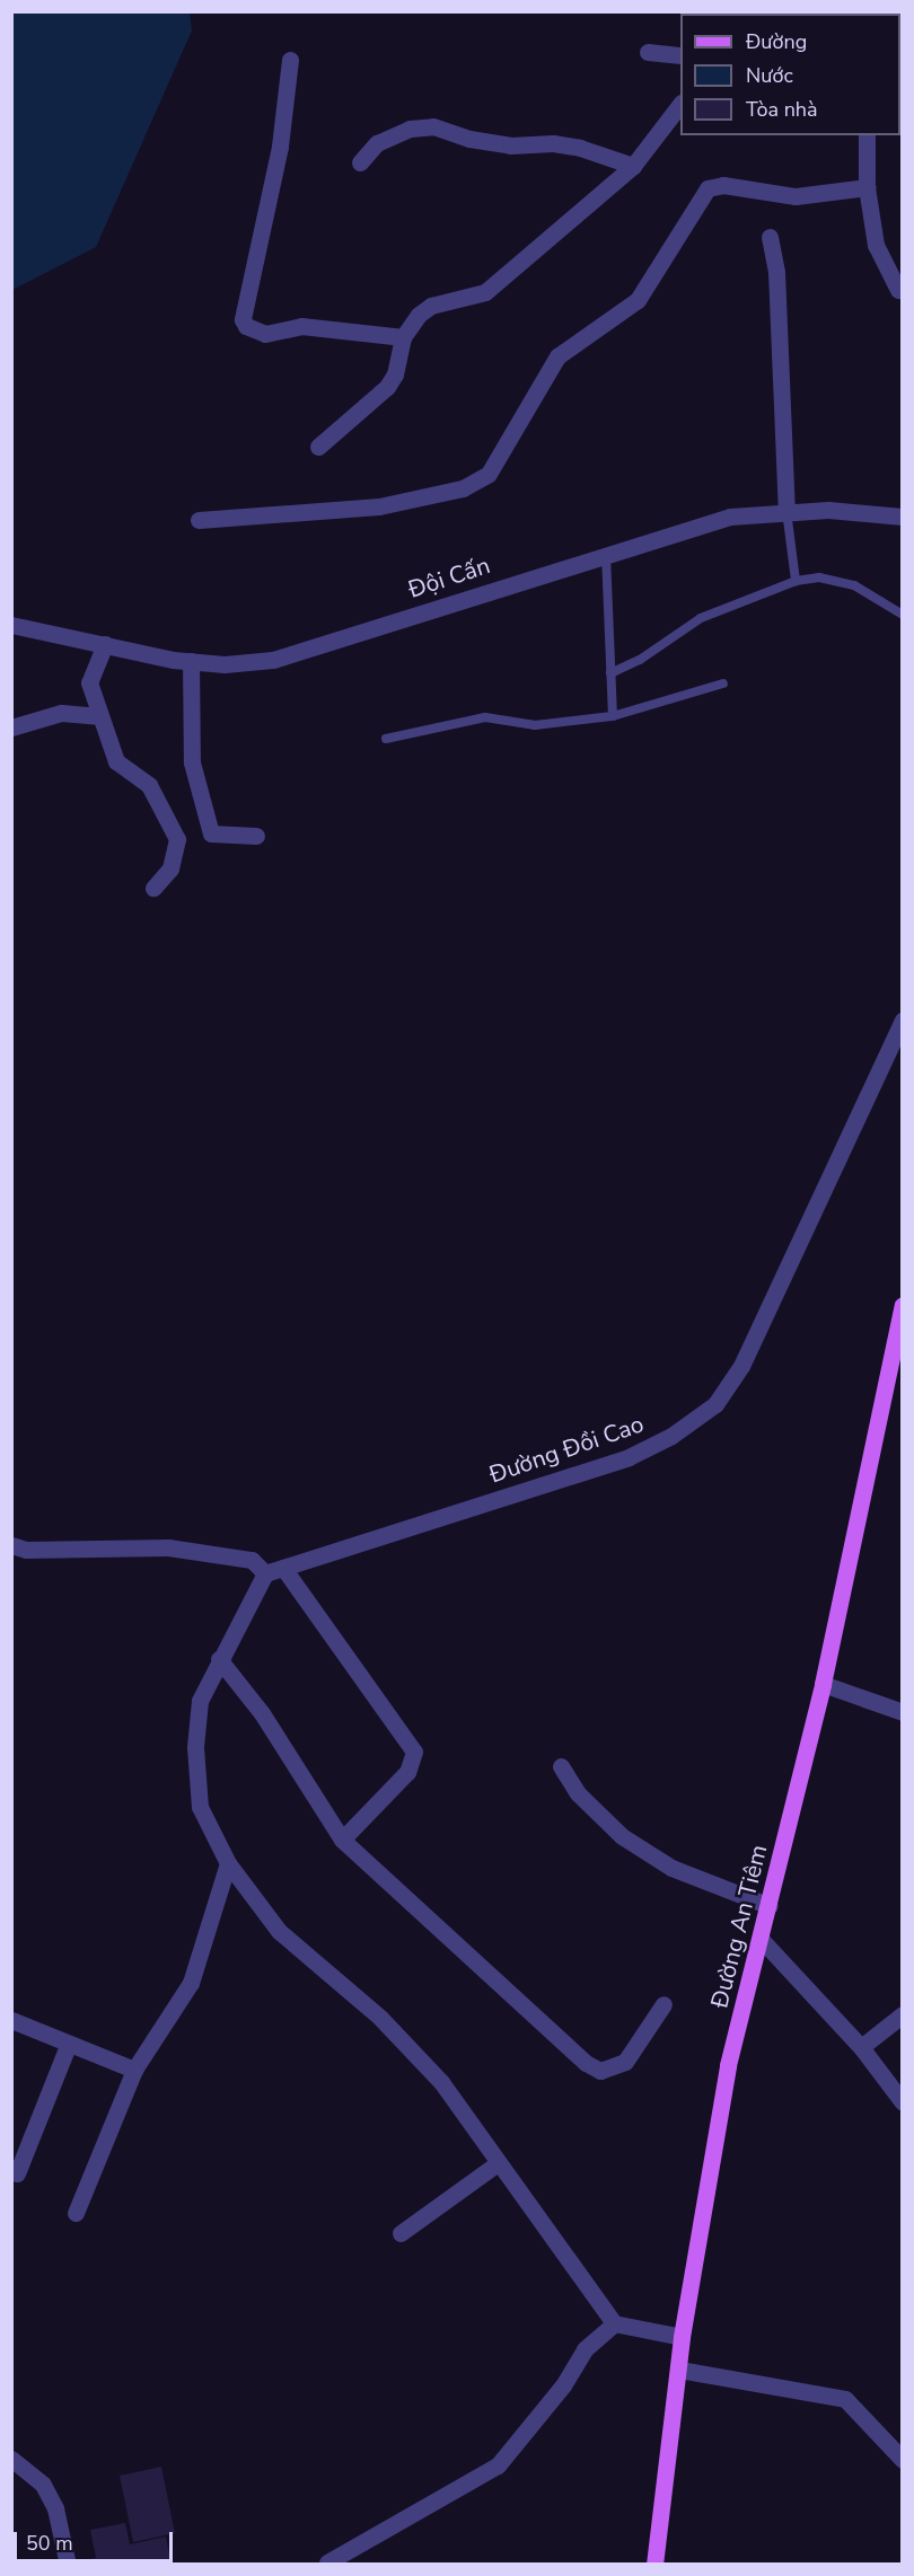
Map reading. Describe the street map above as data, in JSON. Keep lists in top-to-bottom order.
{
  "streets": {
    "main road": ["Đường An Tiêm"],
    "street": ["Đội Cấn", "Đường Đồi Cao"]
  },
  "legend": ["Đường", "Nước", "Tòa nhà"],
  "scale_bar": "50 m"
}
